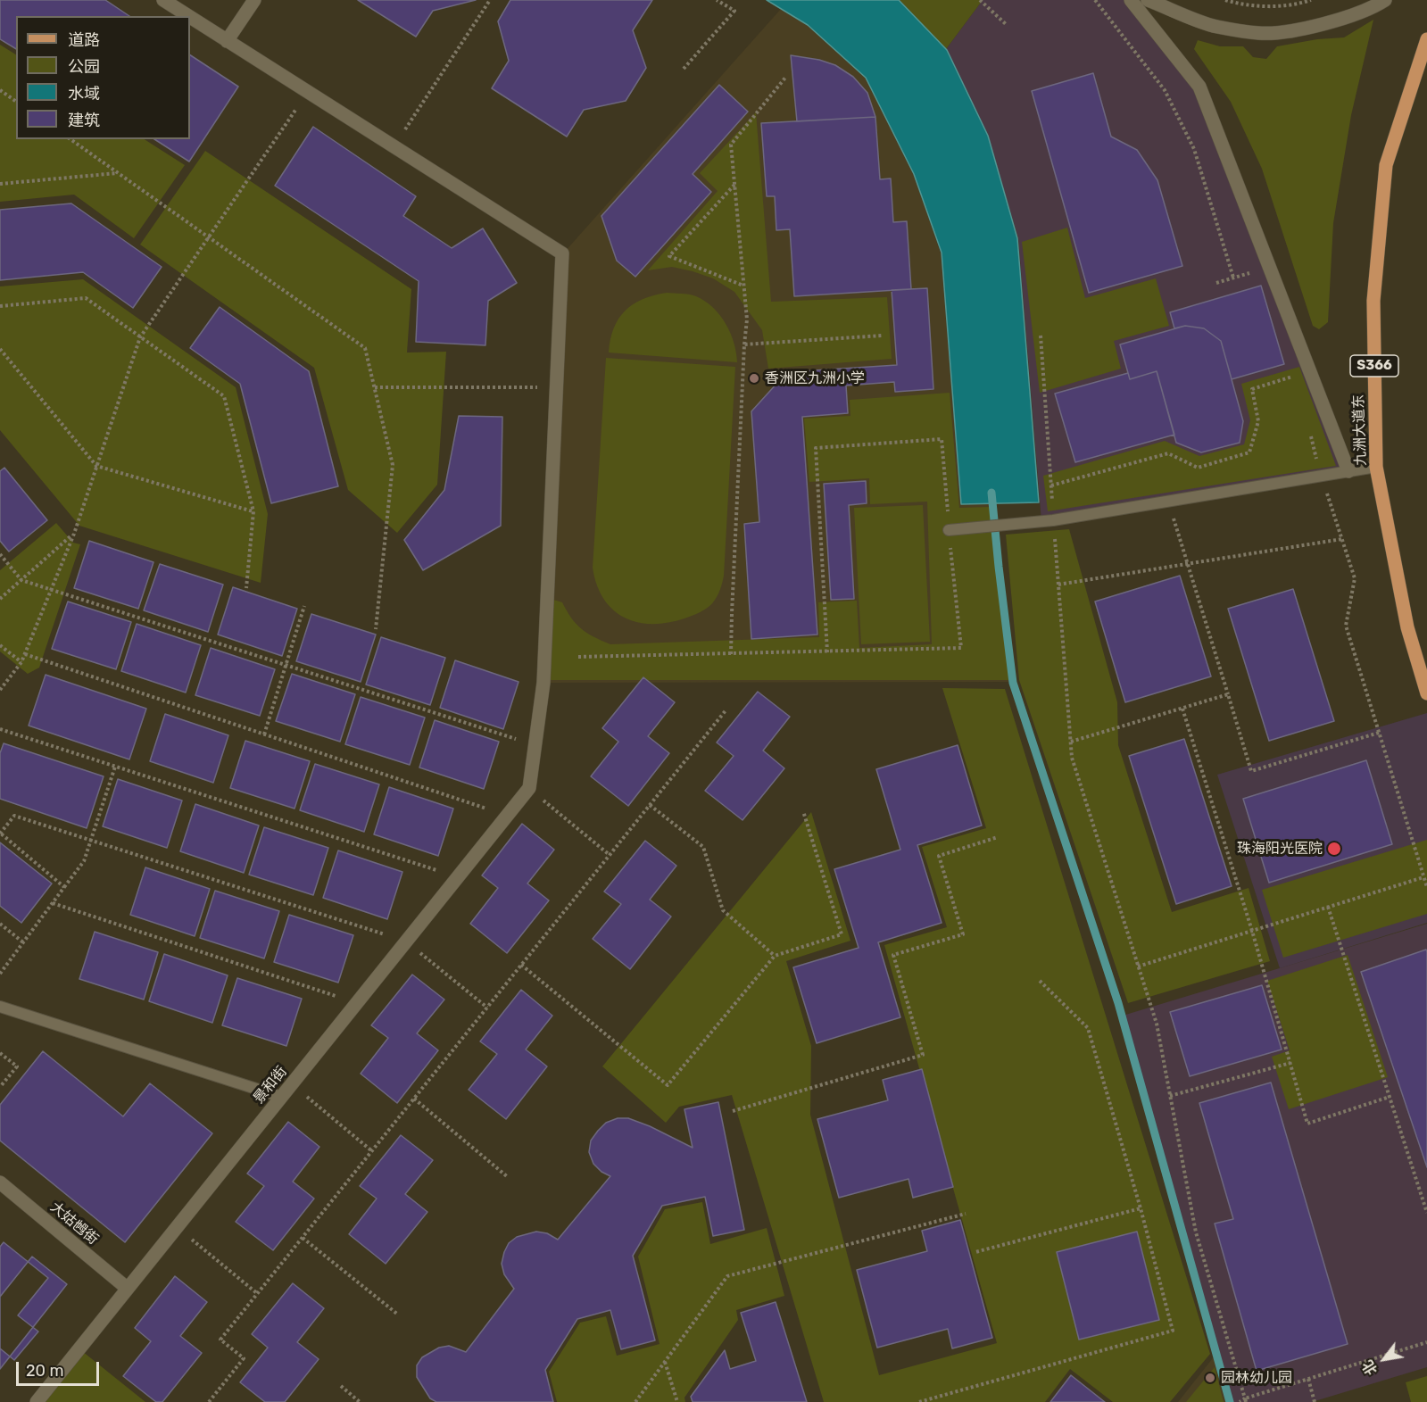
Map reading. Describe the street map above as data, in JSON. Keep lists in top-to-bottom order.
{
  "streets": {
    "main road": ["S366", "九洲大道东"],
    "street": ["景和街", "大姑乸街"]
  },
  "crossings": [
    ["景和街", "大姑乸街"]
  ],
  "places": ["香洲区九洲小学", "珠海阳光医院", "园林幼儿园"],
  "legend": [
    "道路",
    "公园",
    "水域",
    "建筑"
  ],
  "scale_bar": "20 m",
  "north": "bottom left"
}
